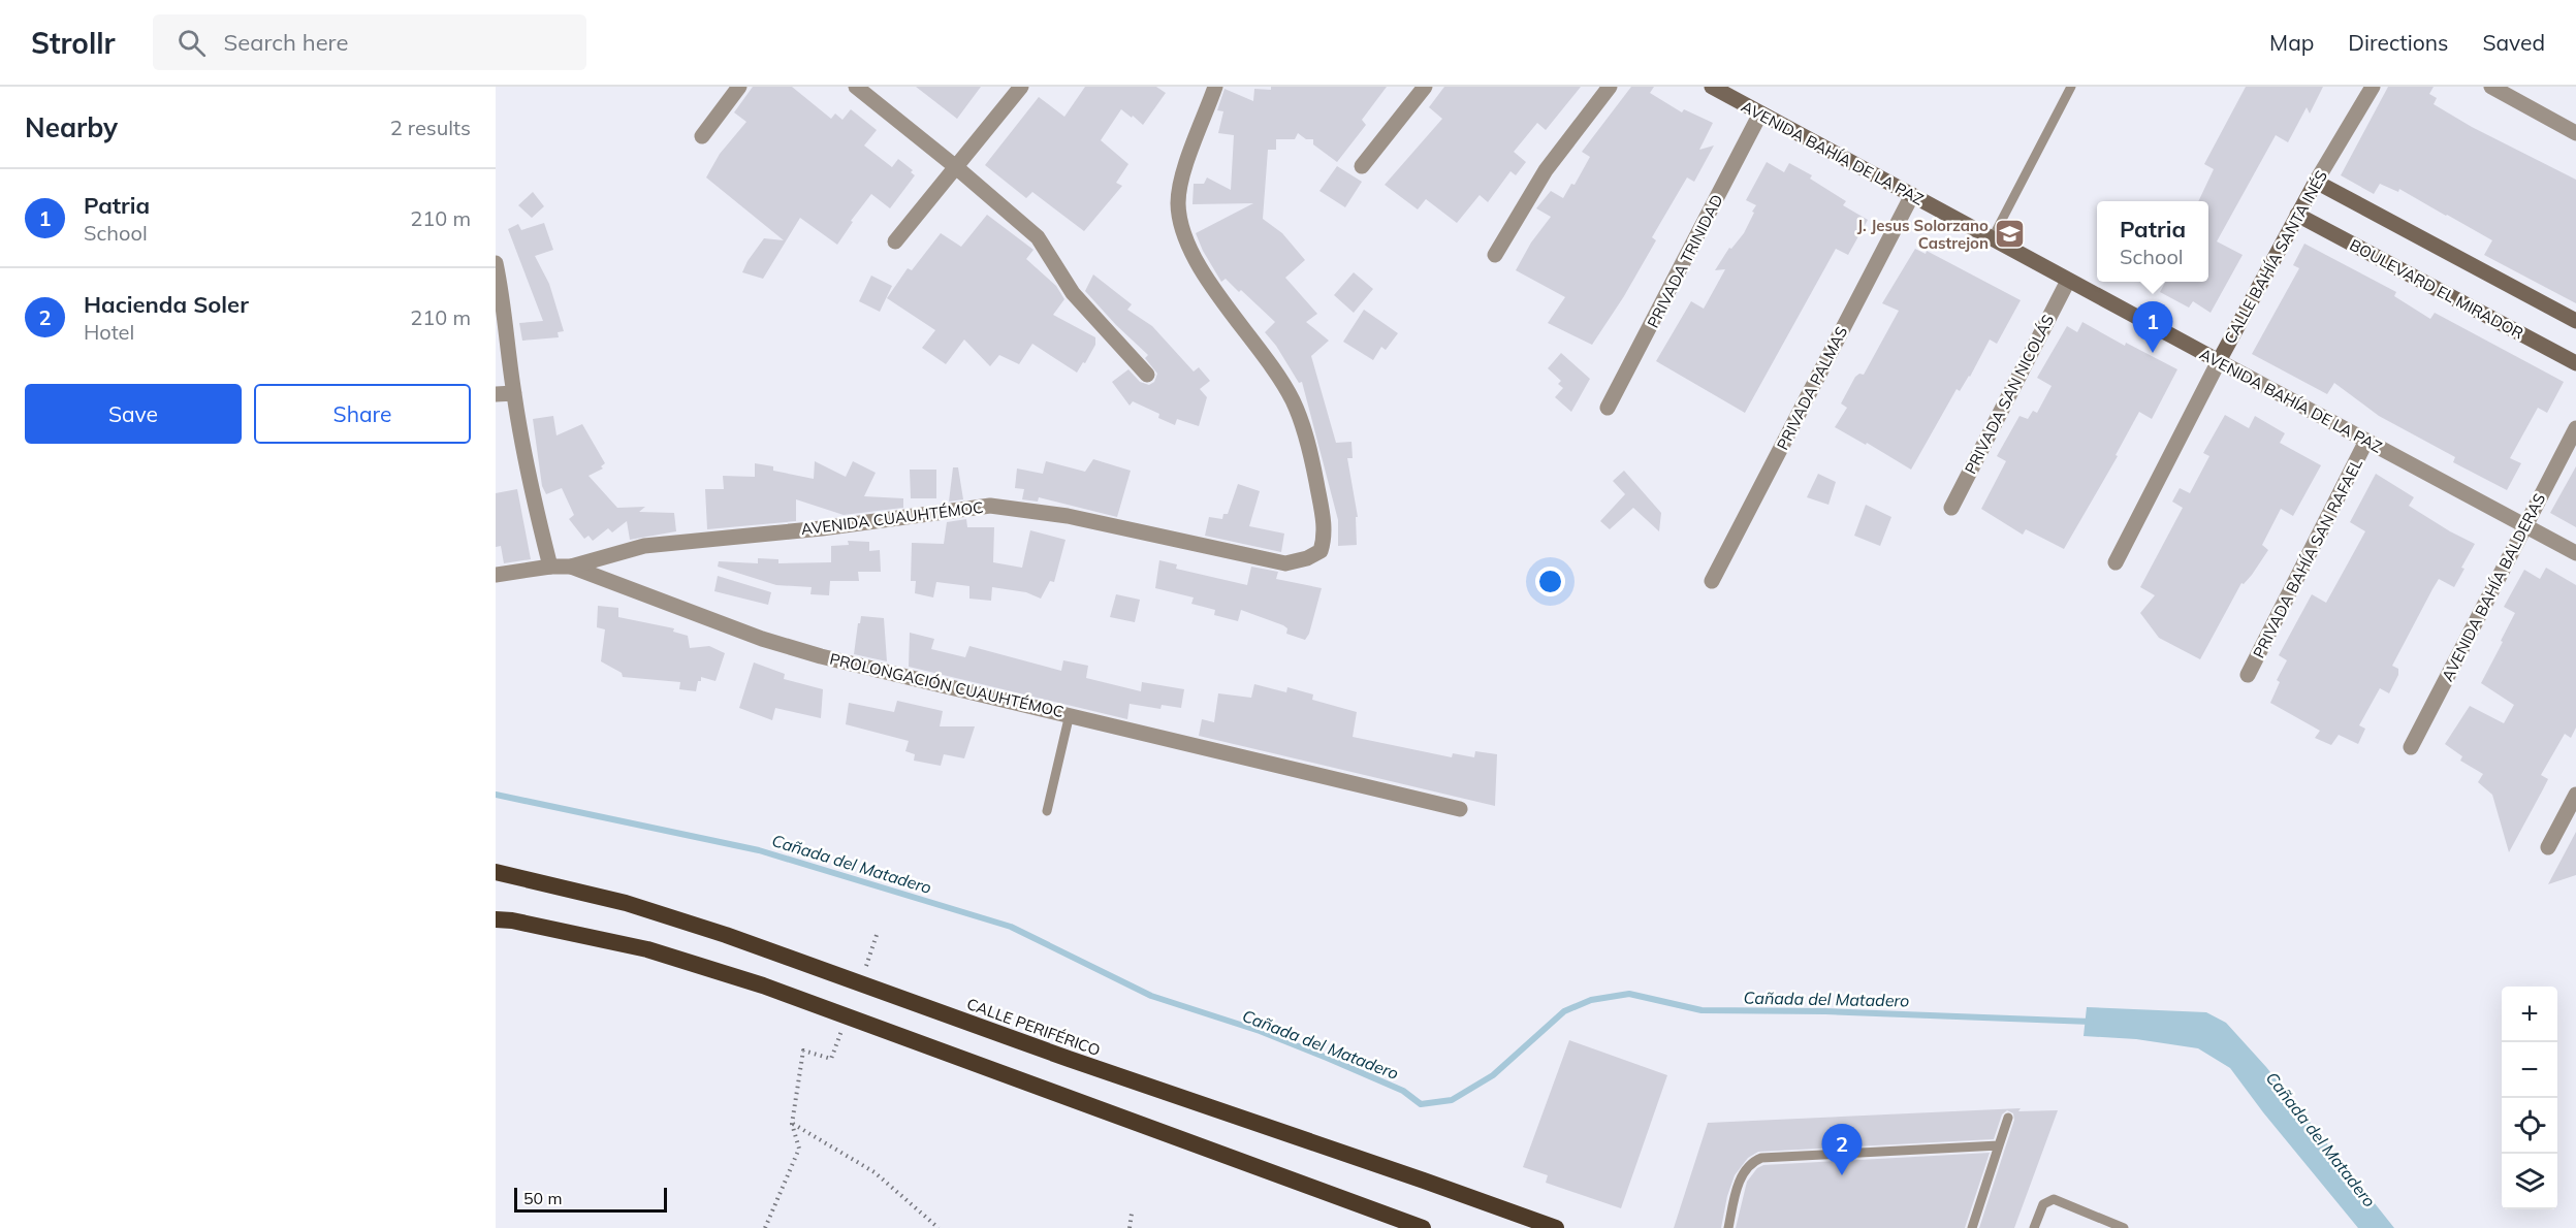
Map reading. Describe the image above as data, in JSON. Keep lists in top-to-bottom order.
{
  "streets": {
    "highway": ["CALLE PERIFÉRICO"],
    "main road": ["AVENIDA BAHÍA DE LA PAZ", "CALLE BAHÍA SANTA INÉS", "BOULEVARD EL MIRADOR"],
    "street": [
      "PRIVADA TRINIDAD",
      "PRIVADA PALMAS",
      "PRIVADA SAN NICOLÁS",
      "AVENIDA CUAUHTÉMOC",
      "PRIVADA BAHÍA SAN RAFAEL",
      "AVENIDA BAHÍA BALDERAS",
      "PROLONGACIÓN CUAUHTÉMOC"
    ]
  },
  "crossings": [
    ["AVENIDA BAHÍA DE LA PAZ", "CALLE BAHÍA SANTA INÉS"],
    ["AVENIDA BAHÍA DE LA PAZ", "PRIVADA TRINIDAD"],
    ["AVENIDA BAHÍA DE LA PAZ", "PRIVADA PALMAS"],
    ["AVENIDA BAHÍA DE LA PAZ", "PRIVADA SAN NICOLÁS"],
    ["AVENIDA BAHÍA DE LA PAZ", "PRIVADA BAHÍA SAN RAFAEL"],
    ["AVENIDA BAHÍA DE LA PAZ", "AVENIDA BAHÍA BALDERAS"],
    ["CALLE BAHÍA SANTA INÉS", "BOULEVARD EL MIRADOR"],
    ["AVENIDA CUAUHTÉMOC", "PROLONGACIÓN CUAUHTÉMOC"]
  ],
  "water": ["Cañada del Matadero"],
  "places": {
    "school or university": ["J. Jesus Solorzano Castrejon"]
  },
  "scale_bar": "50 m",
  "page": {
    "header": "Strollr",
    "search": "Search here",
    "nav": ["Map", "Directions", "Saved"],
    "heading": ["Nearby", "2 results"],
    "list": [
      {
        "mark": "1",
        "name": "Patria",
        "note": "School",
        "value": "210 m"
      },
      {
        "mark": "2",
        "name": "Hacienda Soler",
        "note": "Hotel",
        "value": "210 m"
      }
    ],
    "popup": ["Patria", "School"],
    "pins": ["1", "2"],
    "buttons": ["Save", "Share"],
    "map_buttons": ["+", "−"],
    "scale": "50 m"
  }
}
